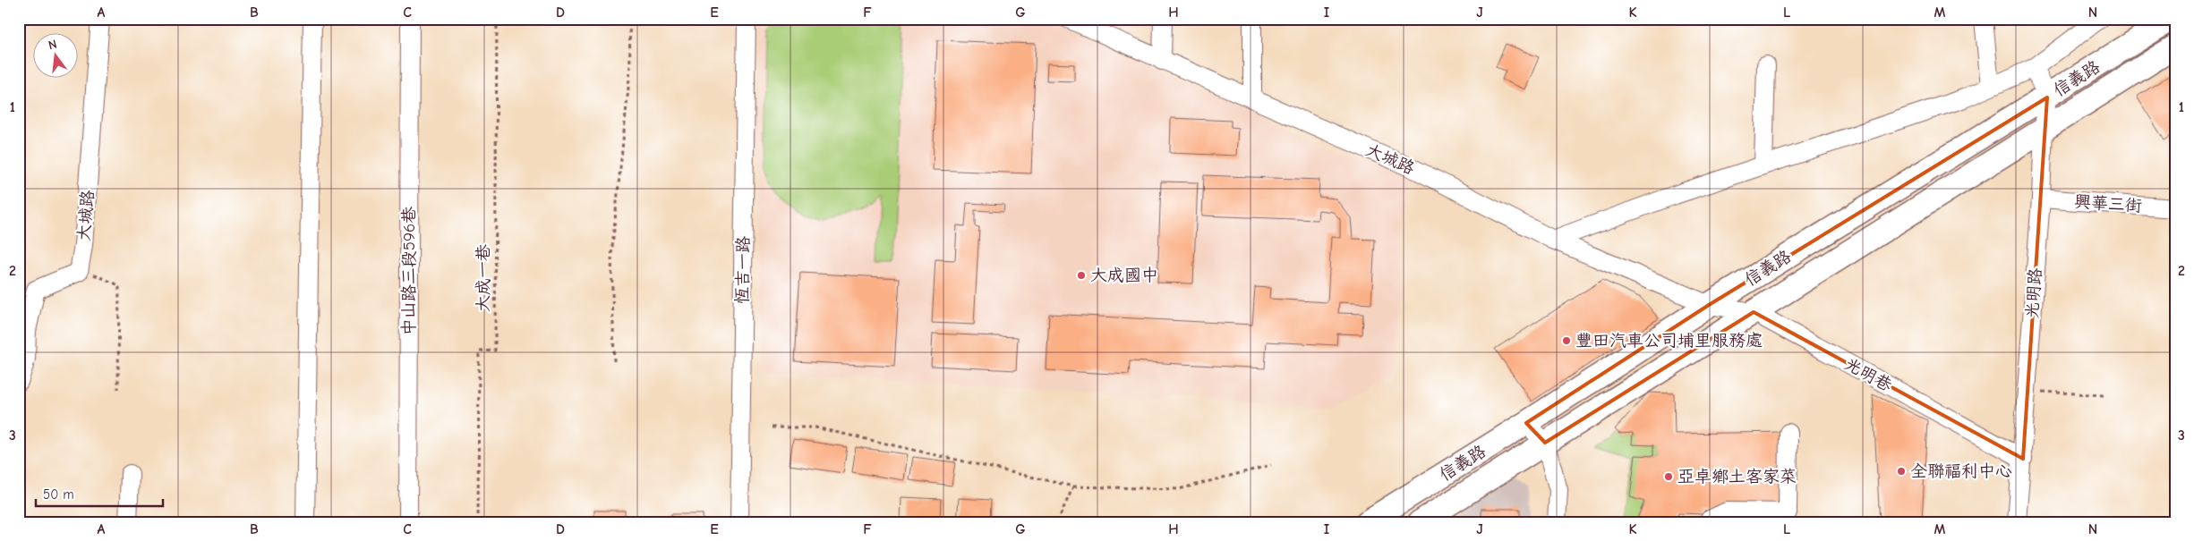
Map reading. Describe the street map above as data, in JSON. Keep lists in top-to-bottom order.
{
  "streets": {
    "main road": ["信義路"],
    "street": [
      "大城路",
      "興華三街",
      "恆吉一路",
      "中山路三段596巷",
      "光明路",
      "光明巷"
    ],
    "path": ["大成一巷"]
  },
  "crossings": [
    ["信義路", "大城路"],
    ["信義路", "光明路"],
    ["信義路", "光明巷"],
    ["大城路", "光明巷"],
    ["興華三街", "光明路"],
    ["光明路", "光明巷"]
  ],
  "places": [
    "大成國中",
    "豐田汽車公司埔里服務處",
    "全聯福利中心",
    "亞卓鄉土客家菜"
  ],
  "scale_bar": "50 m",
  "north": "top",
  "grid": {
    "columns": [
      "A",
      "B",
      "C",
      "D",
      "E",
      "F",
      "G",
      "H",
      "I",
      "J",
      "K",
      "L",
      "M",
      "N"
    ],
    "rows": ["1", "2", "3"]
  }
}
